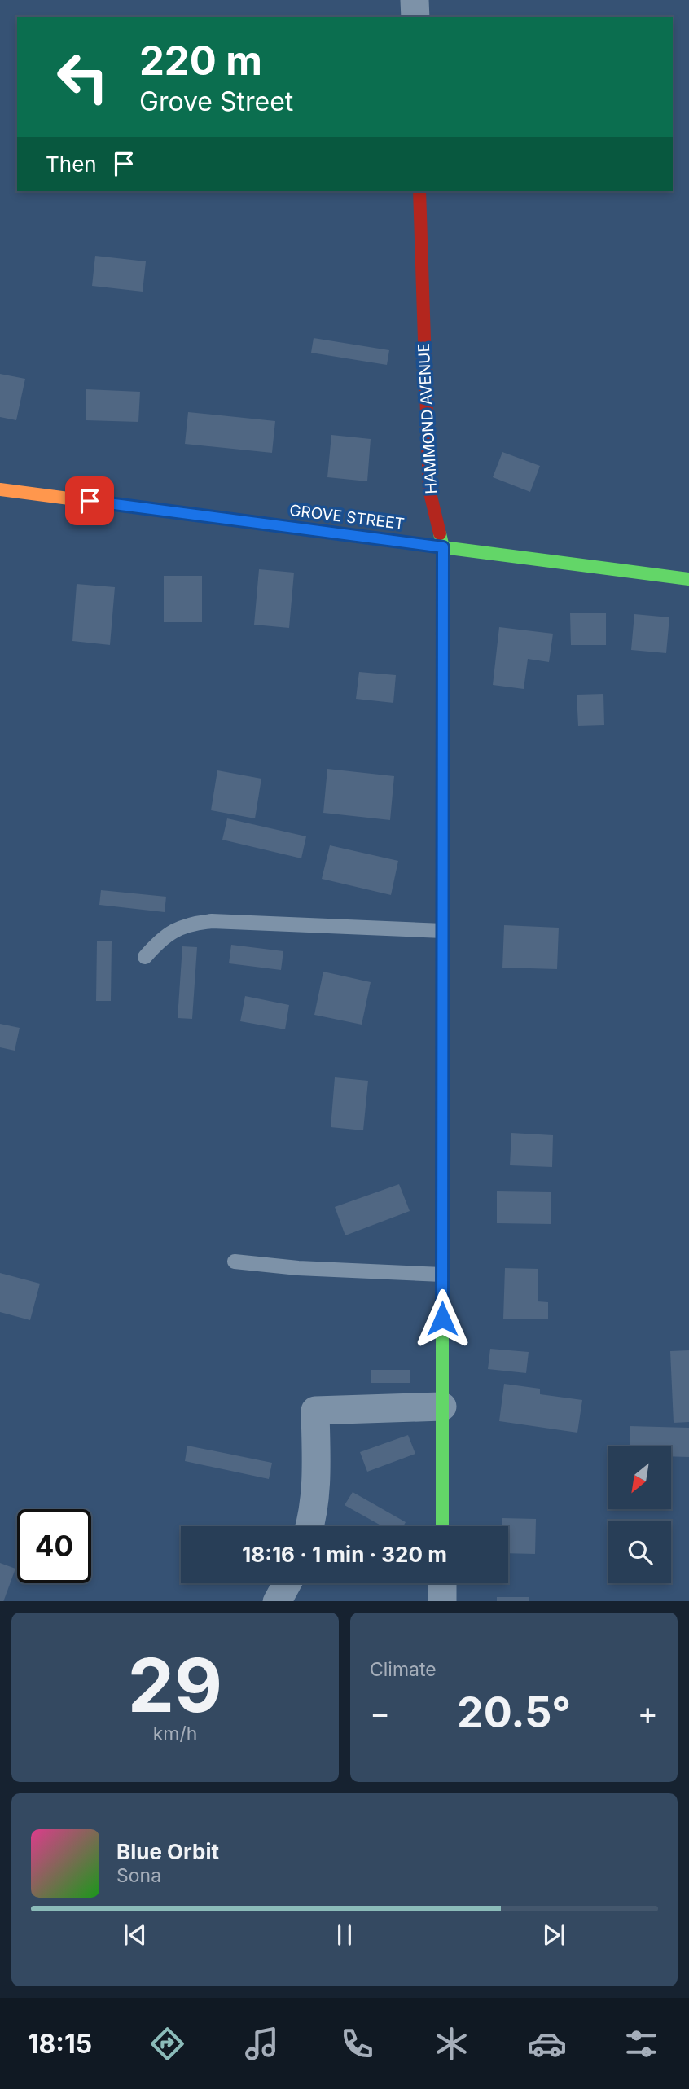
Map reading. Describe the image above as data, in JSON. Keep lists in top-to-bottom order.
{
  "streets": {
    "street": ["HAMMOND AVENUE", "GROVE STREET"]
  },
  "crossings": [
    ["HAMMOND AVENUE", "GROVE STREET"]
  ],
  "north": "bottom left",
  "page": {
    "turn": ["220 m", "Grove Street"],
    "then": "Then",
    "limit": "40",
    "trip": "18:16 · 1 min · 320 m",
    "tile": [
      ["29", "km/h"],
      "Climate"
    ],
    "heat": ["−", "20.5°", "+"],
    "song": ["Blue Orbit", "Sona"],
    "tabs": "18:15"
  }
}
